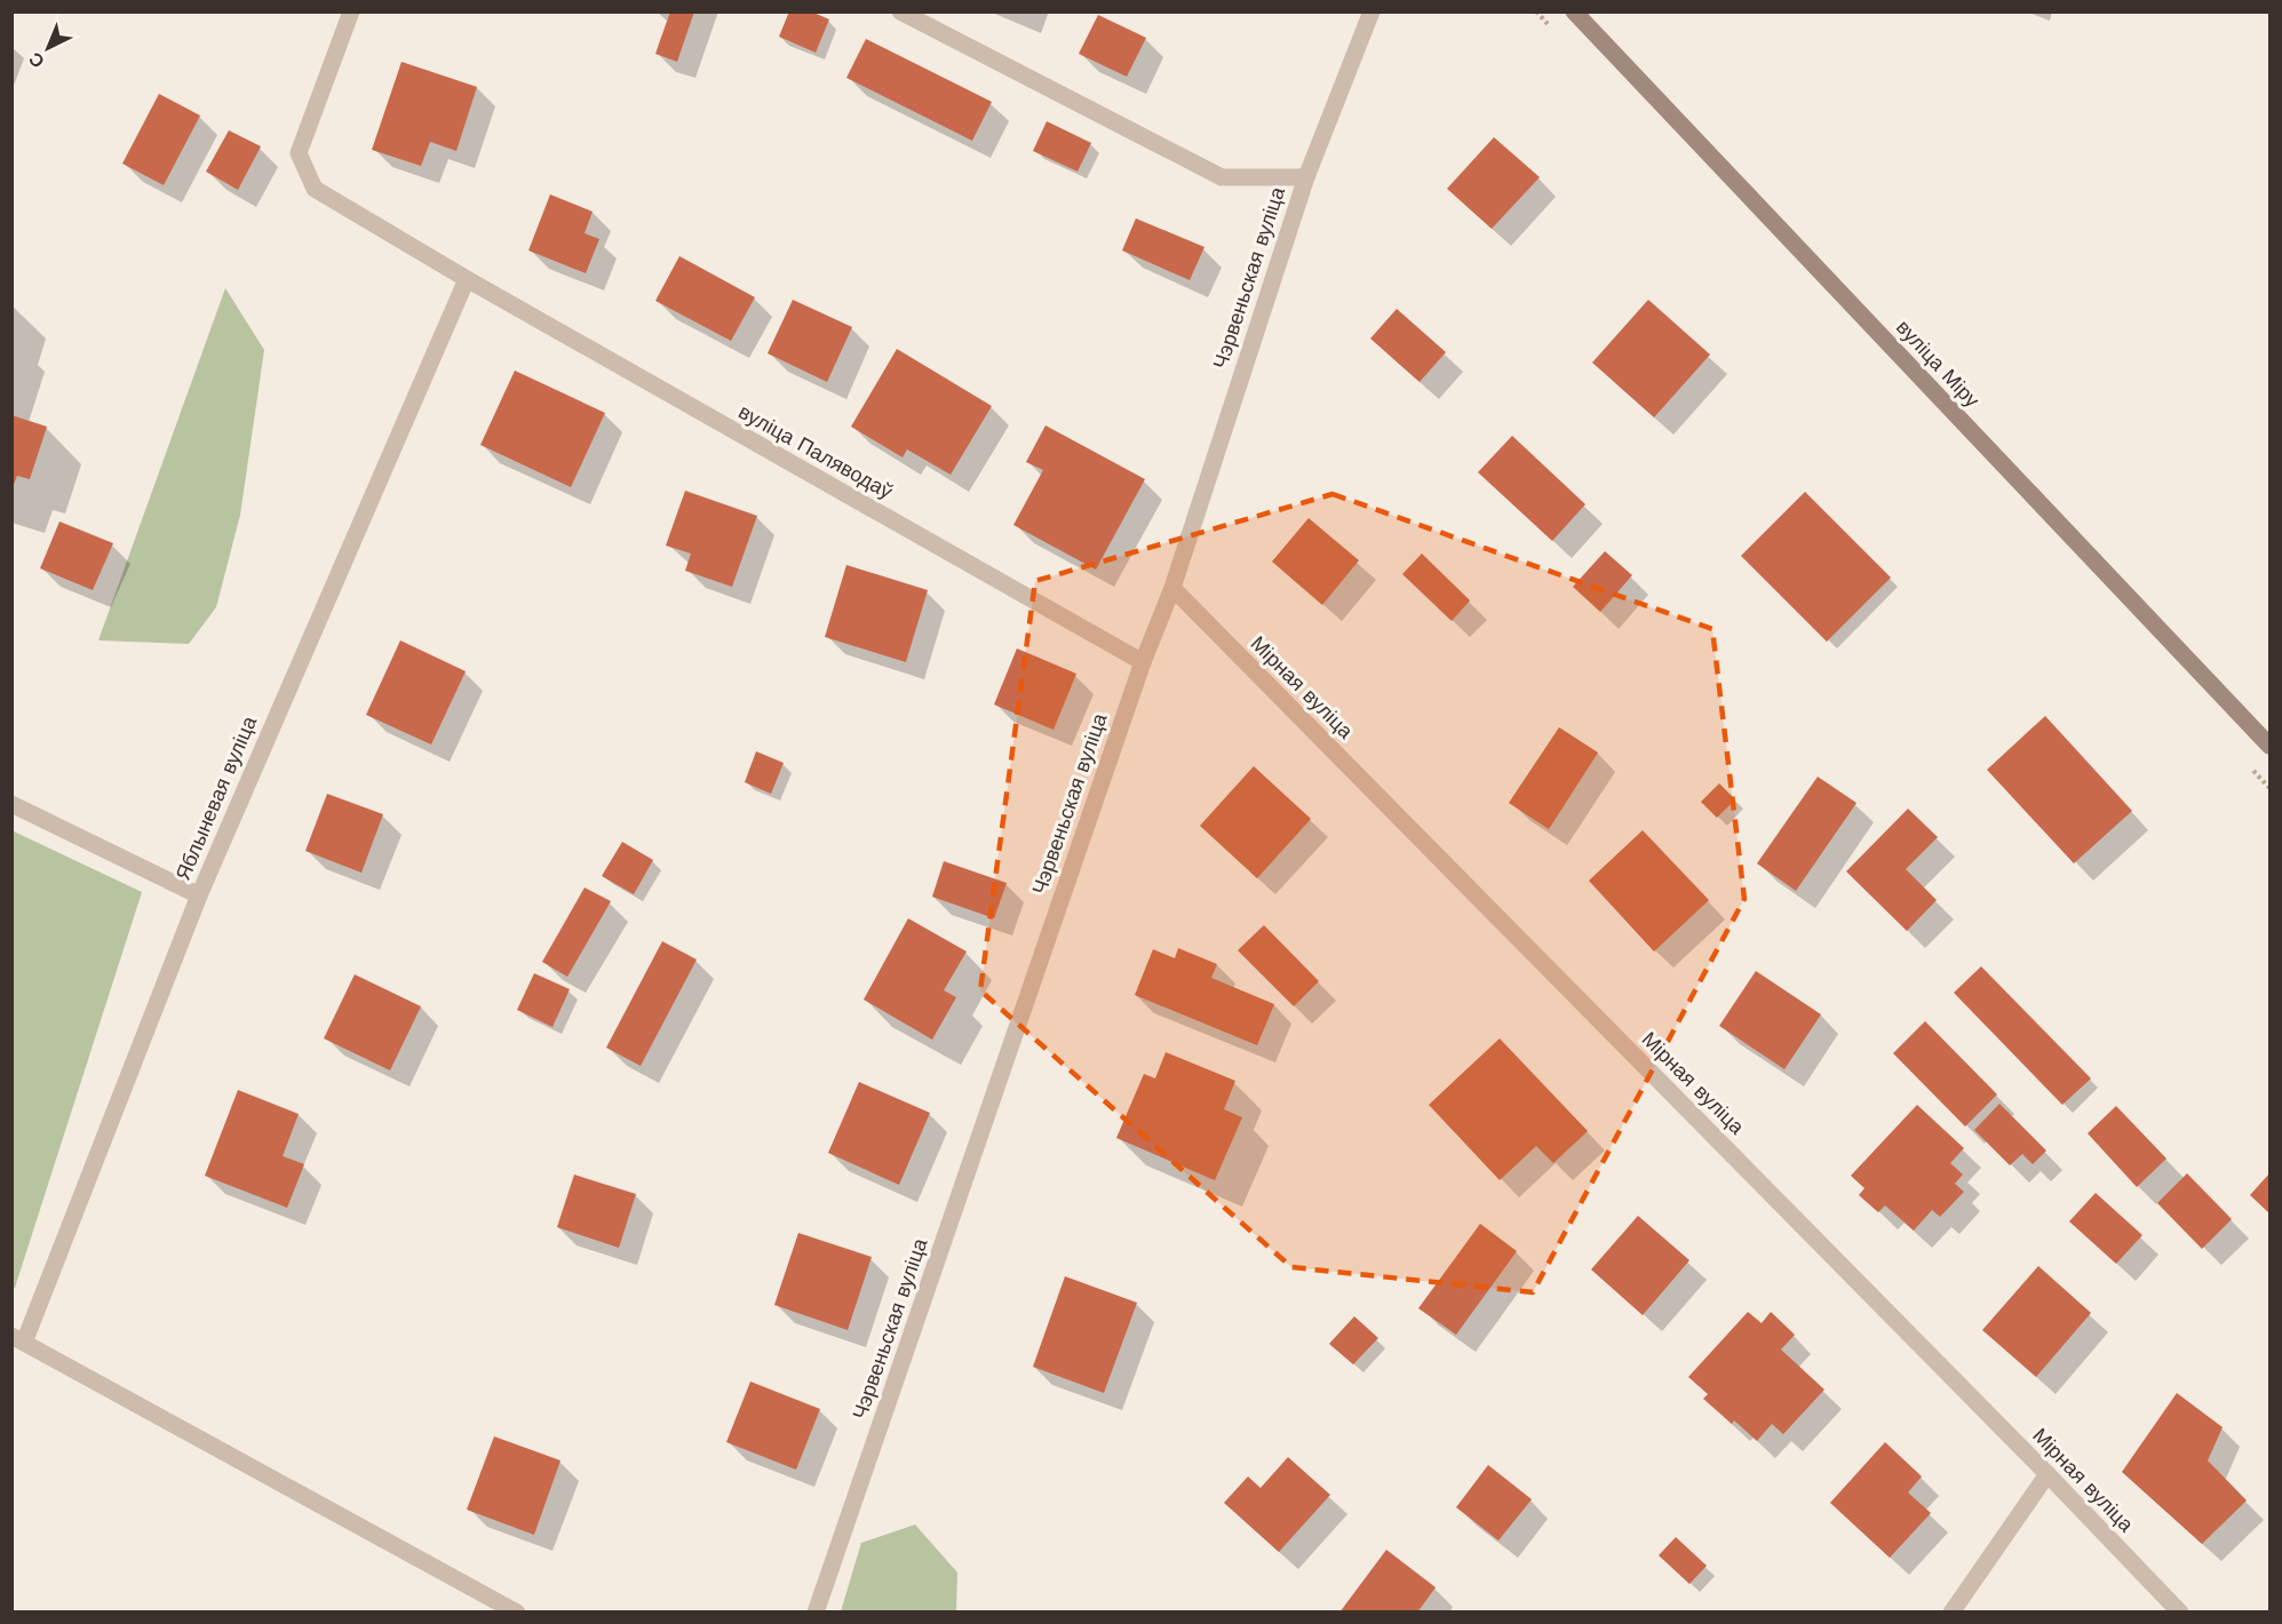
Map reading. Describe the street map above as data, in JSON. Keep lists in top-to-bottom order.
{
  "streets": {
    "street": [
      "Чэрвеньская вуліца",
      "вуліца Міру",
      "вуліца Паляводаў",
      "Мірная вуліца",
      "Яблыневая вуліца"
    ]
  },
  "crossings": [
    ["Чэрвеньская вуліца", "вуліца Паляводаў"],
    ["Чэрвеньская вуліца", "Мірная вуліца"],
    ["вуліца Паляводаў", "Яблыневая вуліца"]
  ],
  "north": "bottom left"
}
